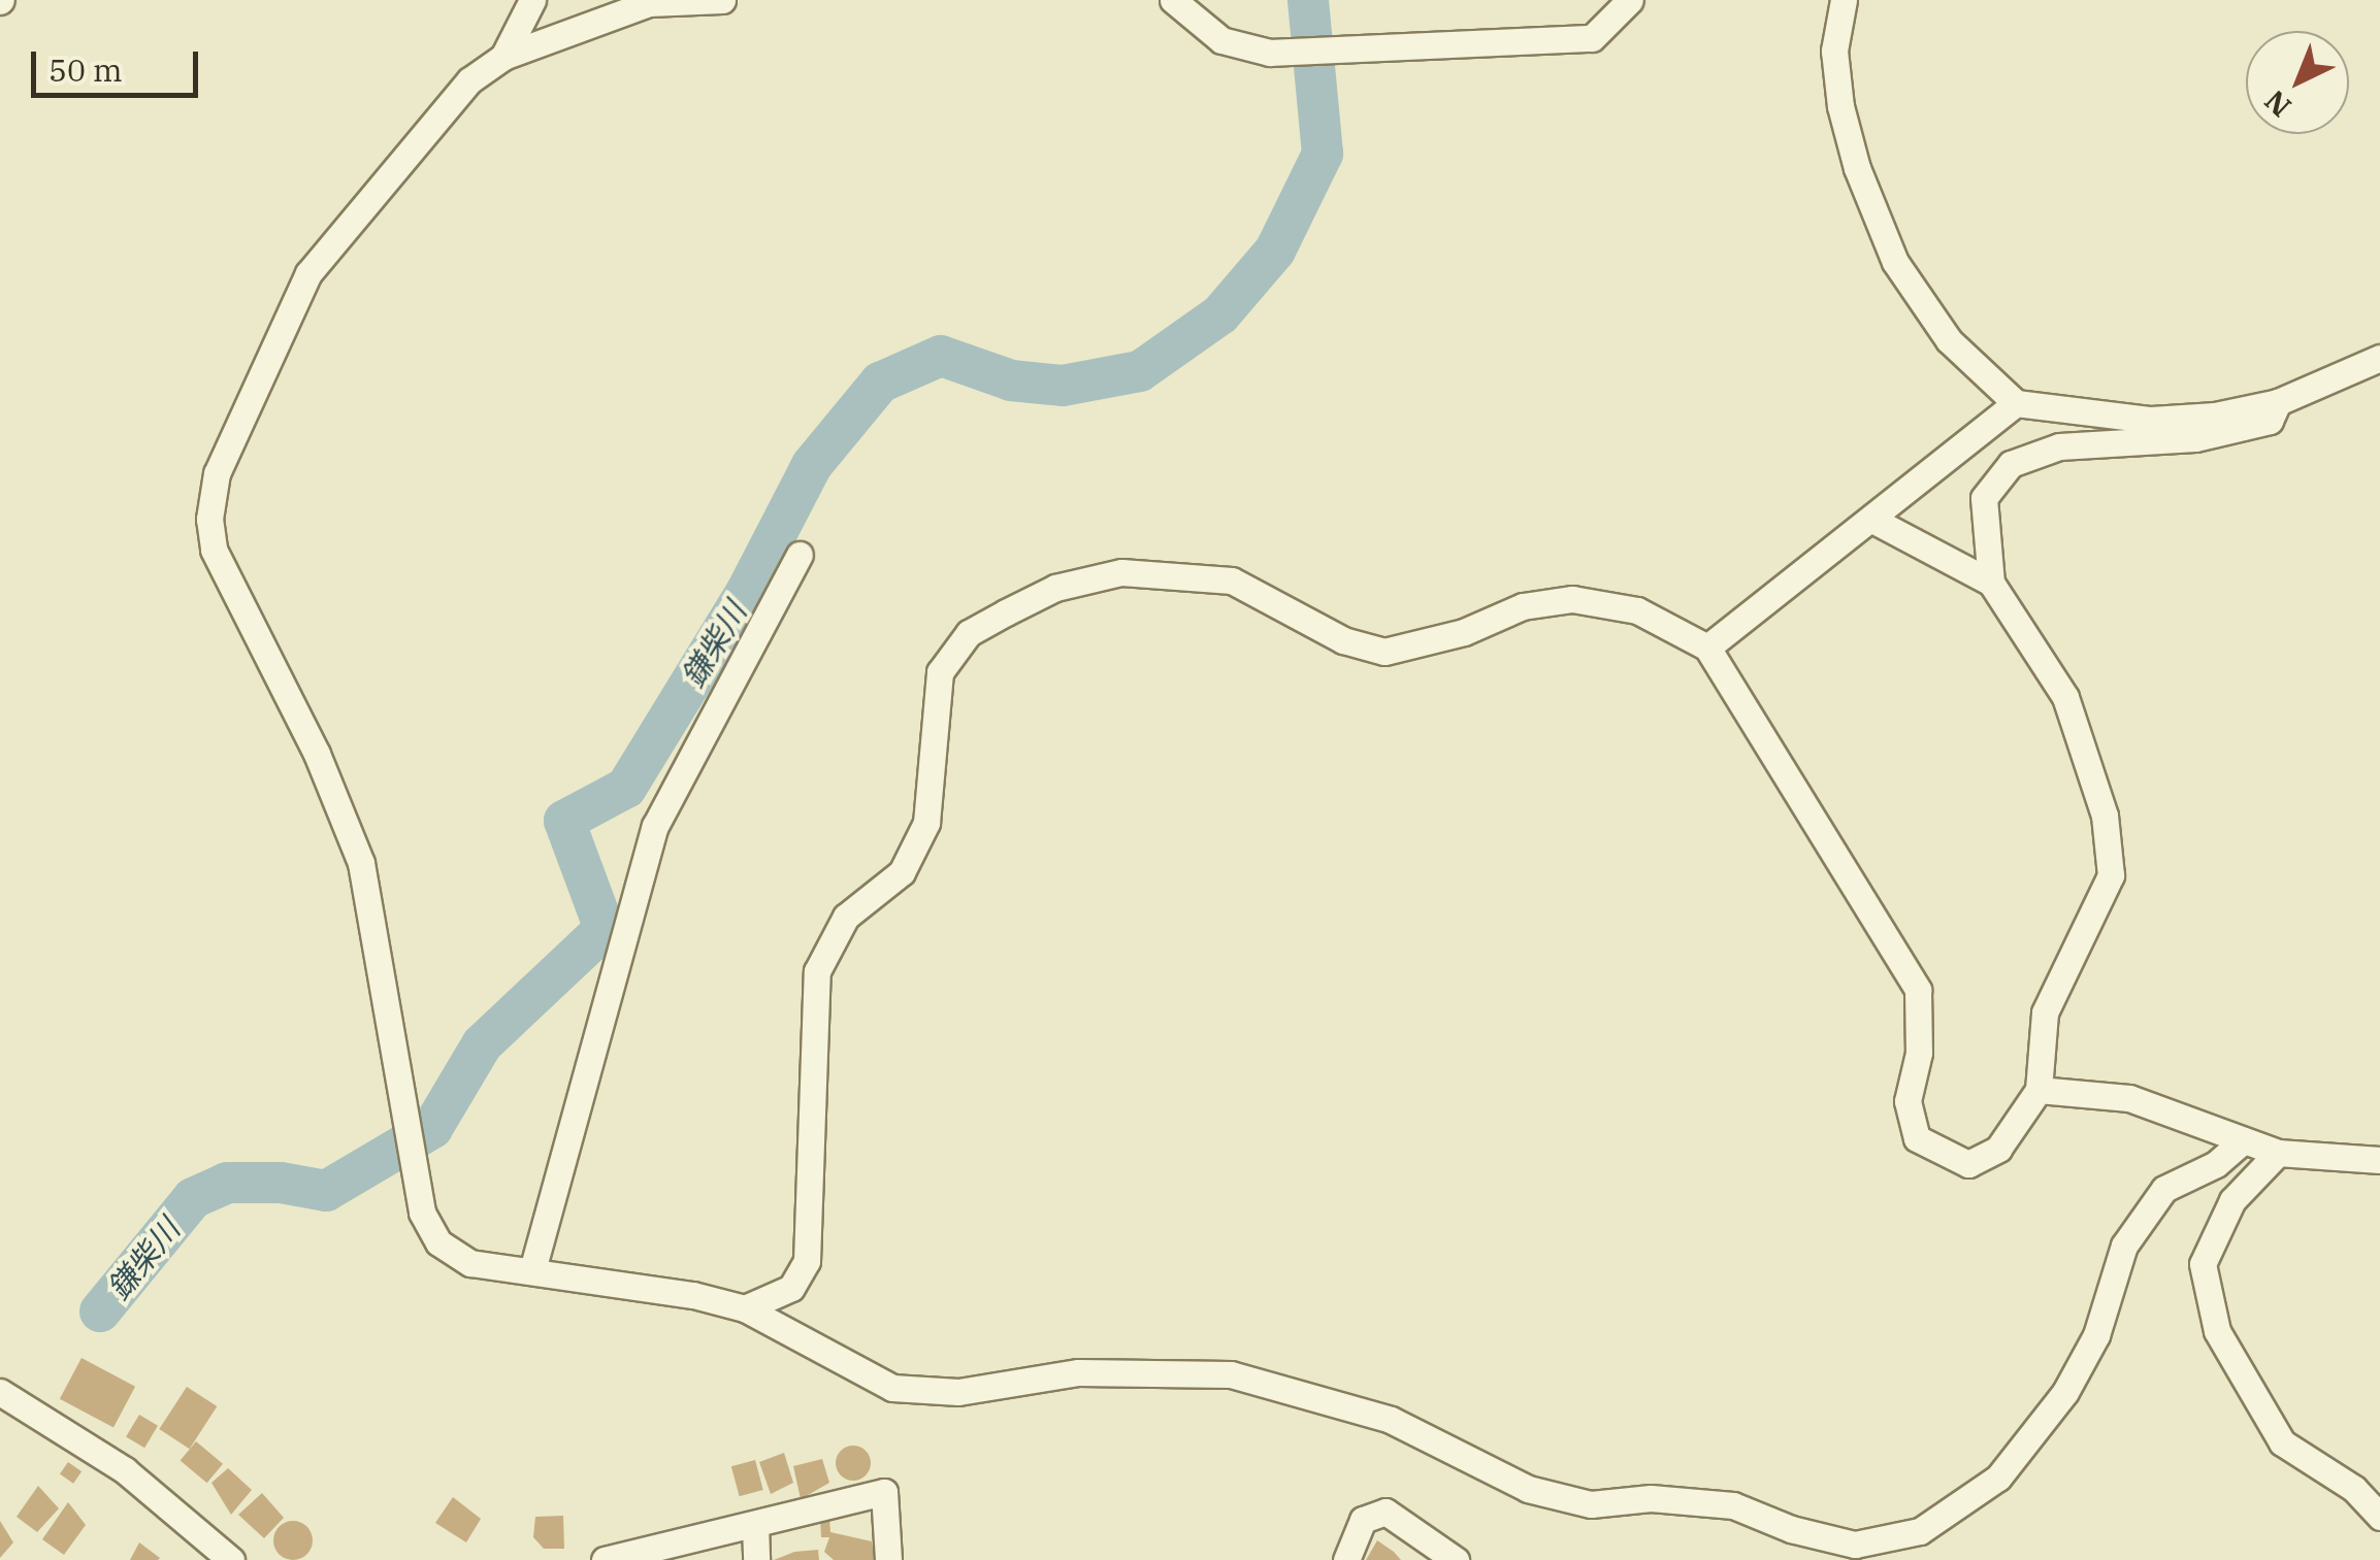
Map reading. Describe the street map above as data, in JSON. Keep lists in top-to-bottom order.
{
  "water": ["鎌柴川"],
  "scale_bar": "50 m",
  "north": "bottom left"
}
